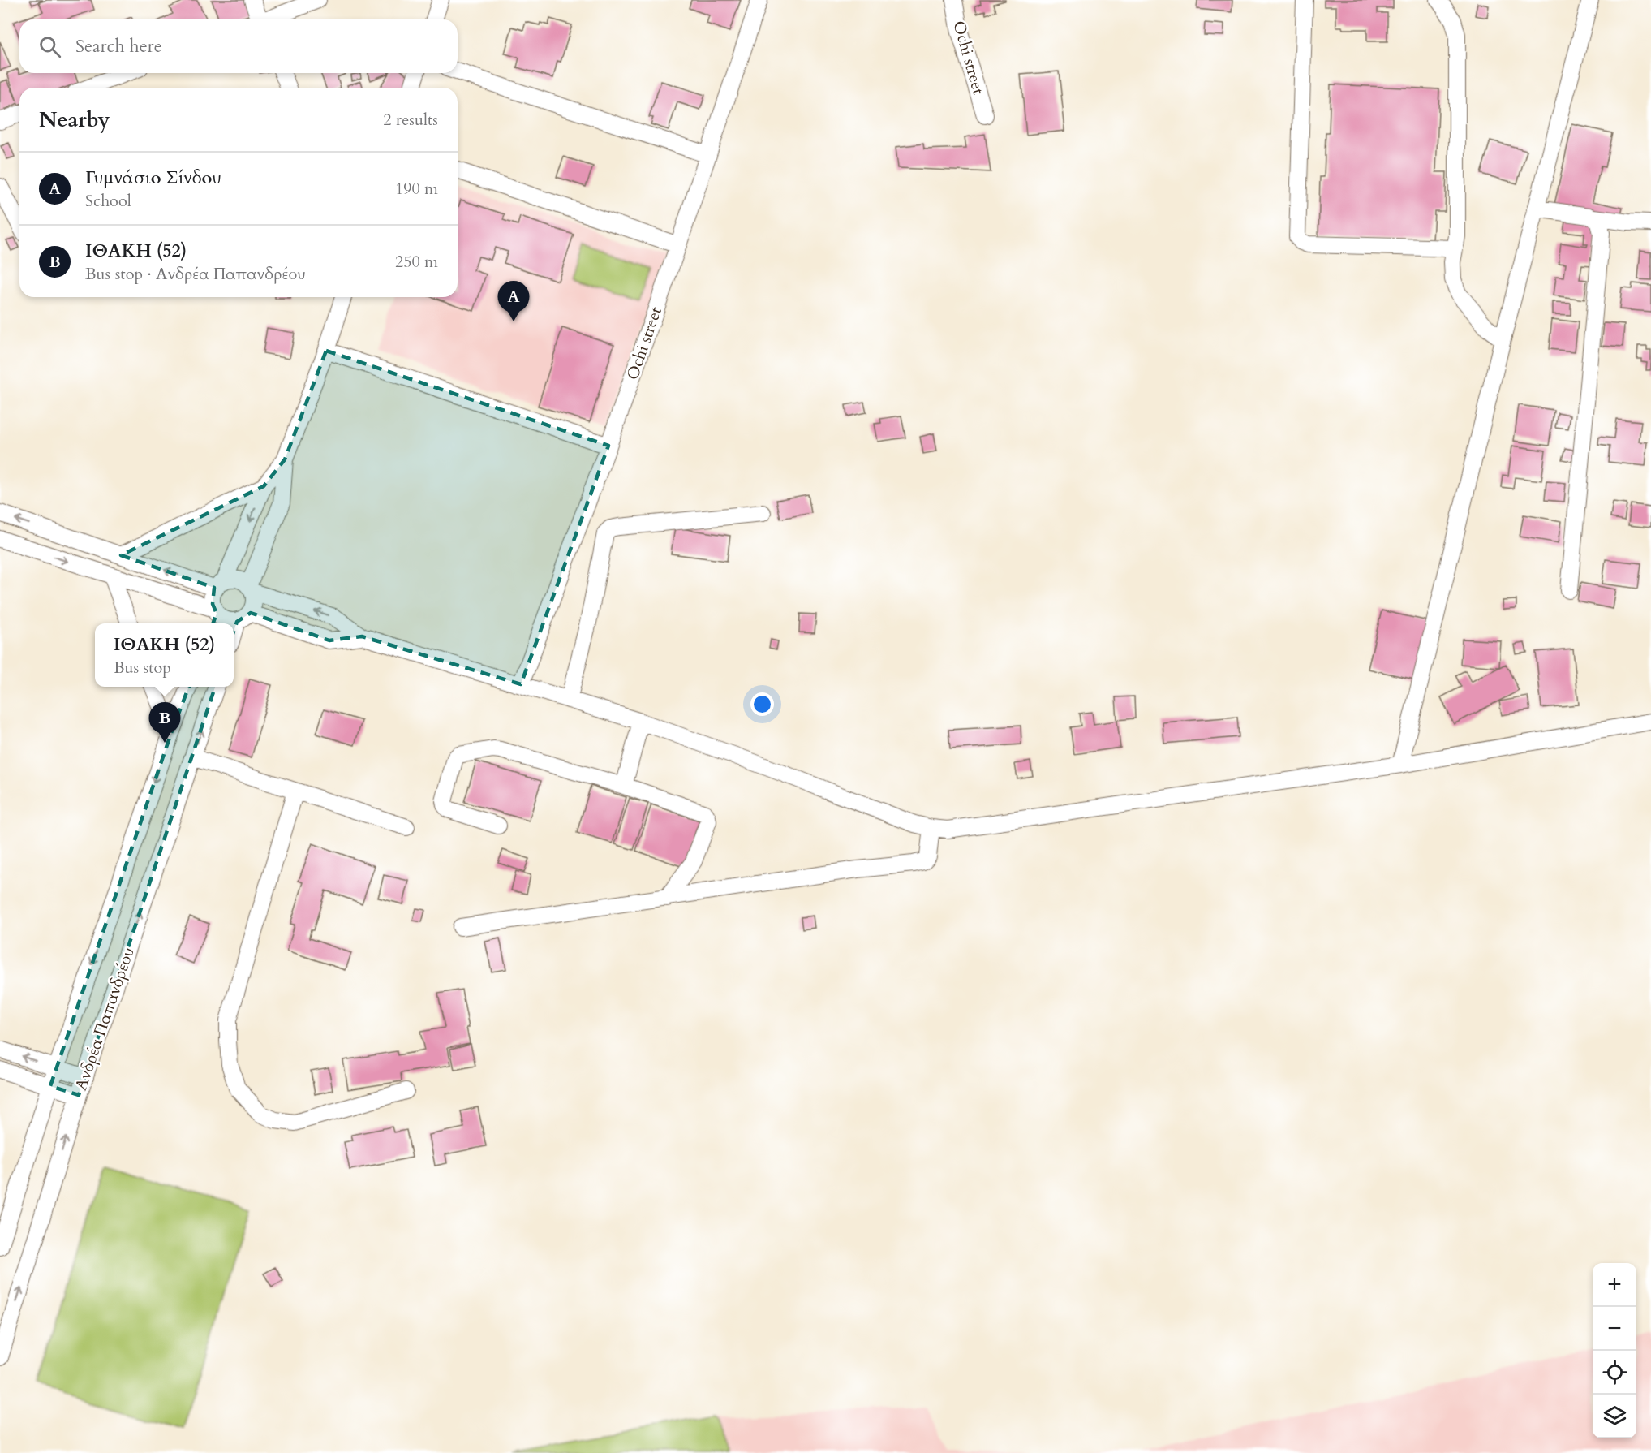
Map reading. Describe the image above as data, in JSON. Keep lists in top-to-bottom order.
{
  "streets": {
    "street": ["Ochi street", "Ανδρέα Παπανδρέου"]
  },
  "page": {
    "search": "Search here",
    "heading": ["Nearby", "2 results"],
    "list": [
      {
        "mark": "A",
        "name": "Γυμνάσιο Σίνδου",
        "note": "School",
        "value": "190 m"
      },
      {
        "mark": "B",
        "name": "ΙΘΑΚΗ (52)",
        "note": "Bus stop · Ανδρέα Παπανδρέου",
        "value": "250 m"
      }
    ],
    "pins": ["A", "B"],
    "popup": ["ΙΘΑΚΗ (52)", "Bus stop"],
    "map_buttons": ["+", "−"]
  }
}
